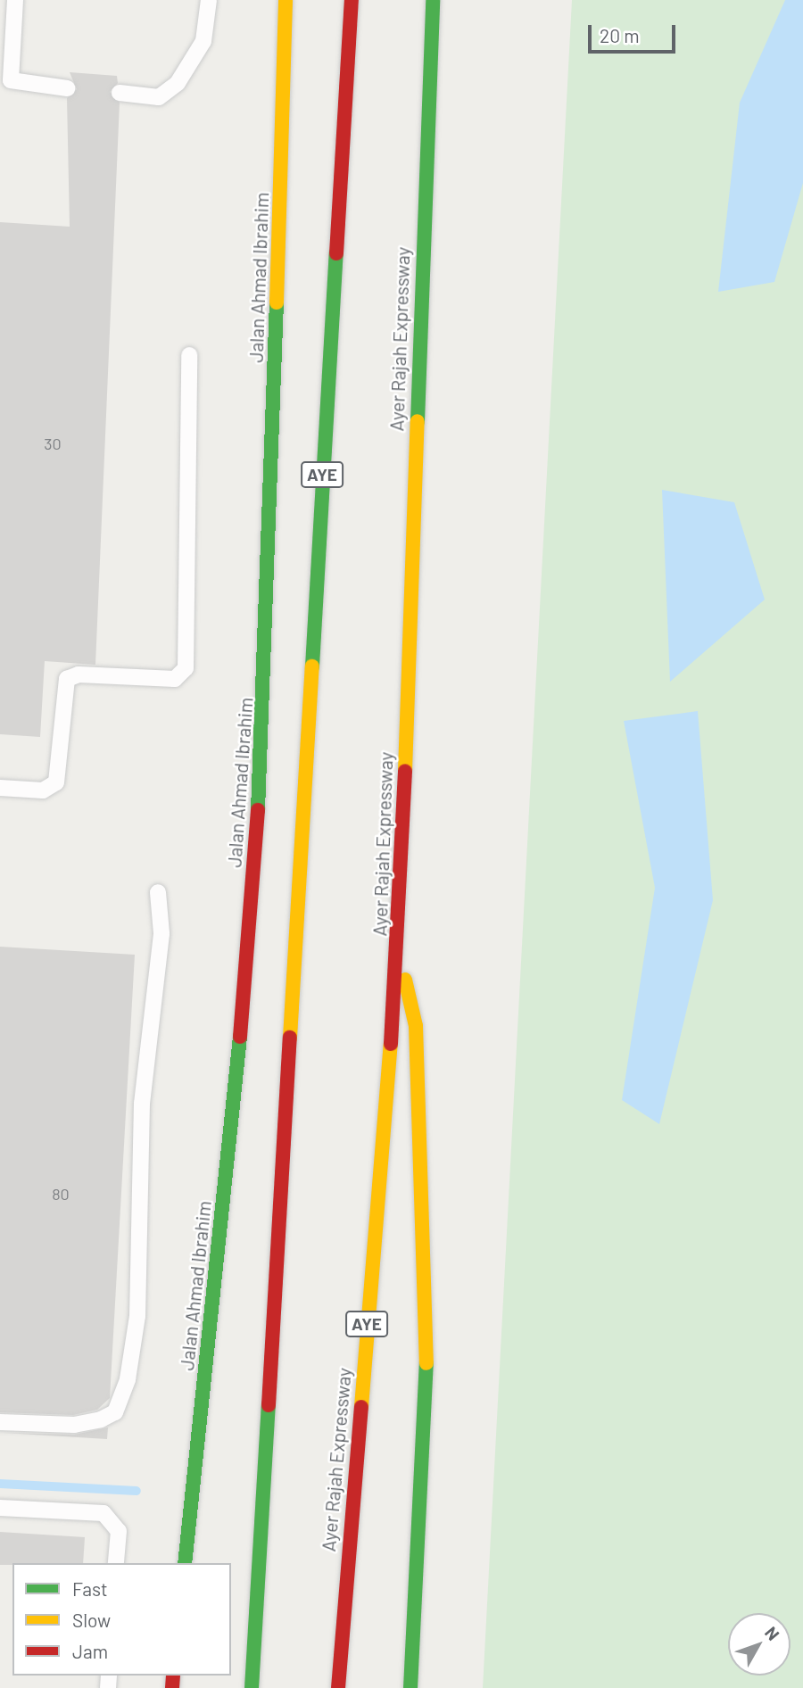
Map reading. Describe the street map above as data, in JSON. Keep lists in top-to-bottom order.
{
  "streets": {
    "main road": ["Jalan Ahmad Ibrahim", "Ayer Rajah Expressway", "AYE"]
  },
  "house_numbers": ["30", "80"],
  "legend": ["Fast", "Slow", "Jam"],
  "scale_bar": "20 m",
  "north": "top right"
}
